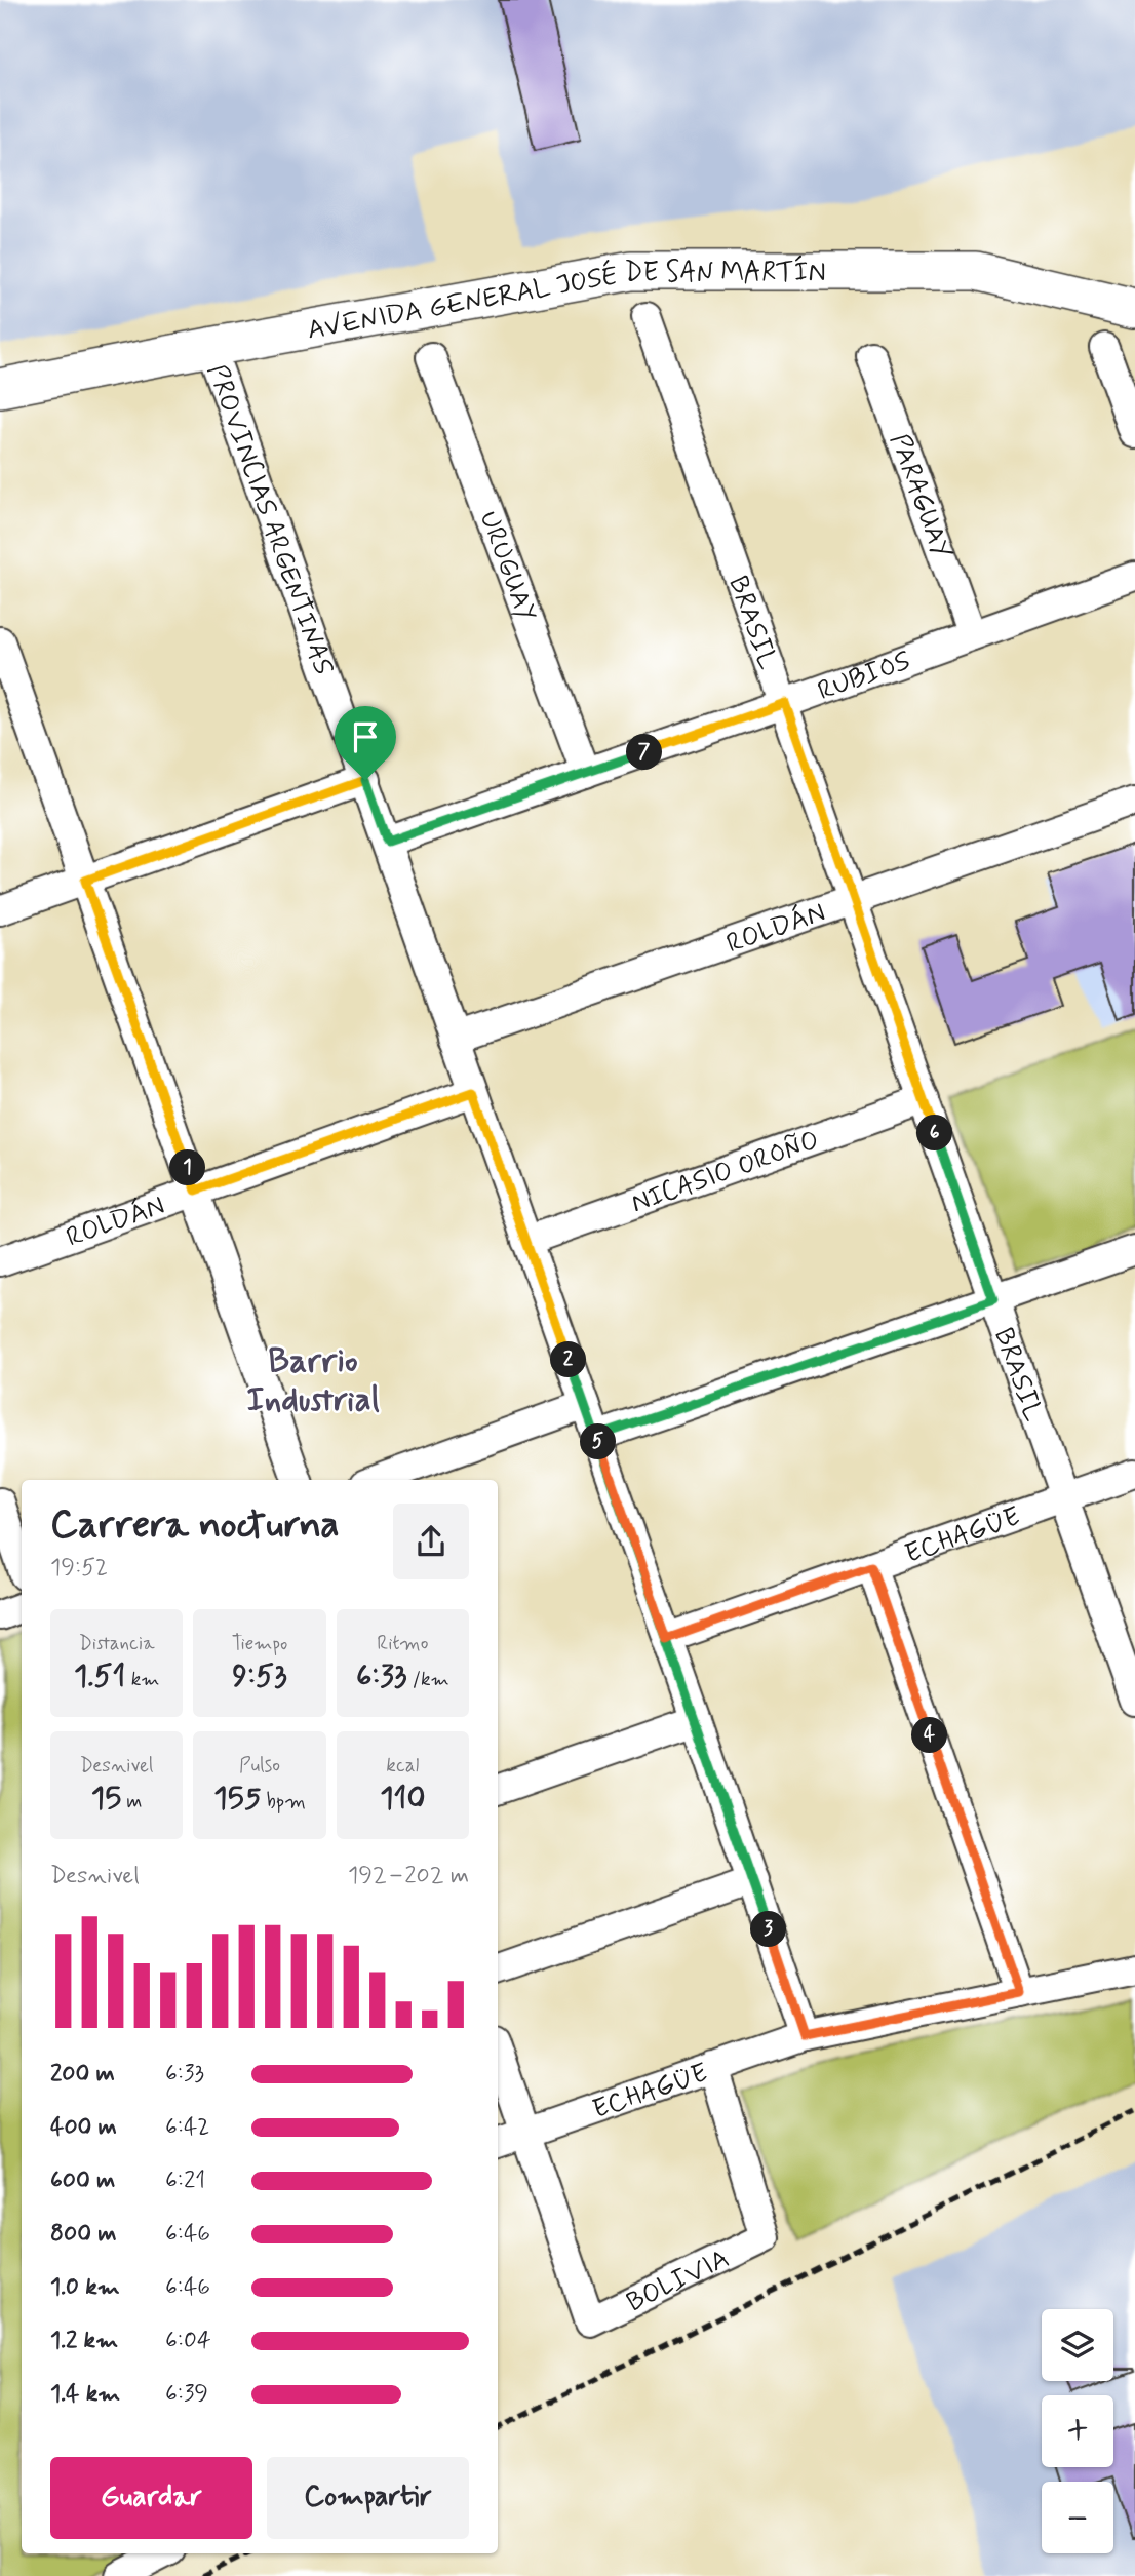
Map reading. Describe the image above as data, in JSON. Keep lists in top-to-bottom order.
{
  "streets": {
    "main road": ["AVENIDA GENERAL JOSÉ DE SAN MARTÍN"],
    "street": [
      "PARAGUAY",
      "PROVINCIAS ARGENTINAS",
      "URUGUAY",
      "BRASIL",
      "RUBIOS",
      "ROLDÁN",
      "NICASIO OROÑO",
      "ECHAGÜE",
      "BOLIVIA"
    ]
  },
  "crossings": [
    ["AVENIDA GENERAL JOSÉ DE SAN MARTÍN", "PROVINCIAS ARGENTINAS"],
    ["PARAGUAY", "RUBIOS"],
    ["PROVINCIAS ARGENTINAS", "RUBIOS"],
    ["PROVINCIAS ARGENTINAS", "ROLDÁN"],
    ["PROVINCIAS ARGENTINAS", "NICASIO OROÑO"],
    ["PROVINCIAS ARGENTINAS", "ECHAGÜE"],
    ["URUGUAY", "RUBIOS"],
    ["BRASIL", "RUBIOS"],
    ["BRASIL", "ROLDÁN"],
    ["BRASIL", "NICASIO OROÑO"],
    ["BRASIL", "ECHAGÜE"],
    ["ECHAGÜE", "BOLIVIA"]
  ],
  "districts": ["Barrio Industrial"],
  "page": {
    "pins": [
      "7",
      "6",
      "1",
      "2",
      "5",
      "4",
      "3"
    ],
    "heading": ["Carrera nocturna", "19:52"],
    "stats": [
      ["Distancia", "1.51 km"],
      ["Tiempo", "9:53"],
      ["Ritmo", "6:33 /km"],
      ["Desnivel", "15 m"],
      ["Pulso", "155 bpm"],
      ["kcal", "110"]
    ],
    "chart": ["Desnivel", "192–202 m"],
    "list": [
      {
        "name": "200 m",
        "note": "6:33"
      },
      {
        "name": "400 m",
        "note": "6:42"
      },
      {
        "name": "600 m",
        "note": "6:21"
      },
      {
        "name": "800 m",
        "note": "6:46"
      },
      {
        "name": "1.0 km",
        "note": "6:46"
      },
      {
        "name": "1.2 km",
        "note": "6:04"
      },
      {
        "name": "1.4 km",
        "note": "6:39"
      }
    ],
    "map_buttons": ["+", "−"],
    "buttons": ["Guardar", "Compartir"]
  }
}
